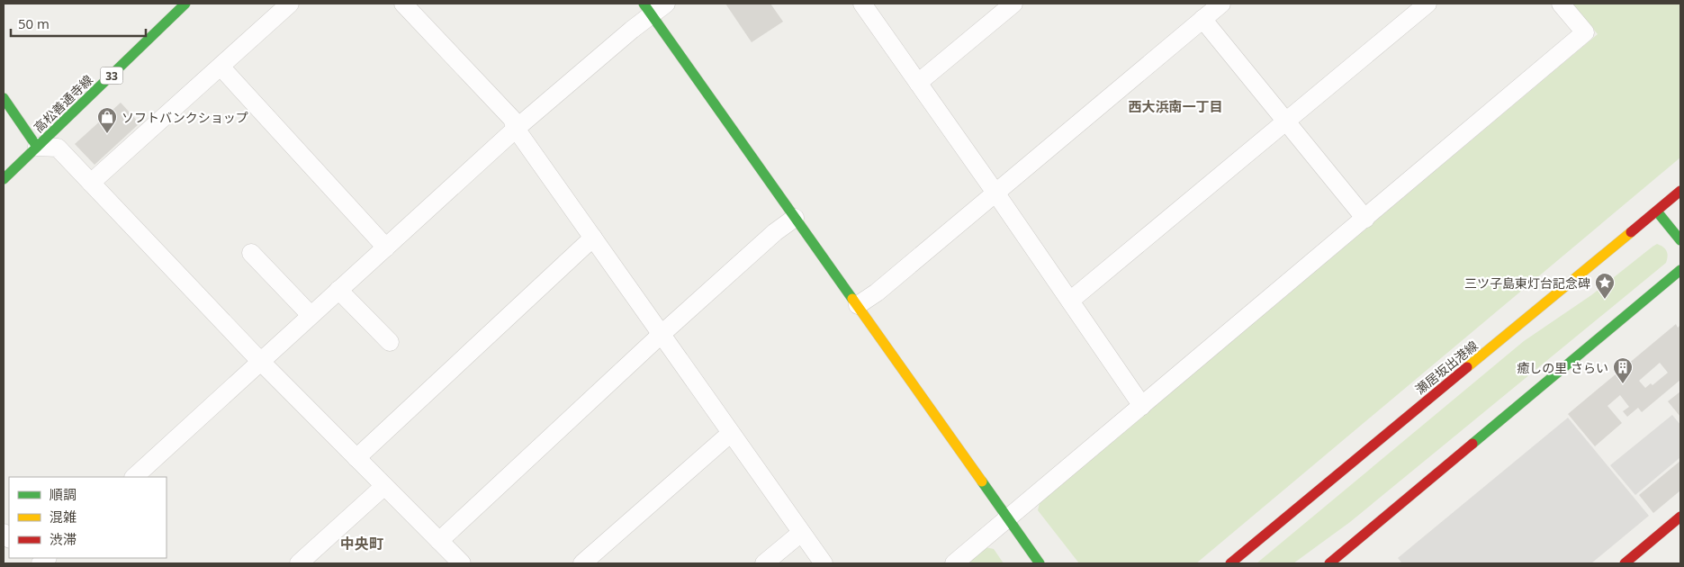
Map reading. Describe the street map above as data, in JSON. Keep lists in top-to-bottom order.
{
  "streets": {
    "main road": ["33", "高松善通寺線", "瀬居坂出港線"]
  },
  "districts": ["西大浜南一丁目", "中央町"],
  "places": {
    "shop": ["ソフトバンクショップ"],
    "place": ["三ツ子島東灯台記念碑"],
    "building": ["癒しの里 さらい"]
  },
  "legend": ["順調", "混雑", "渋滞"],
  "scale_bar": "50 m"
}
